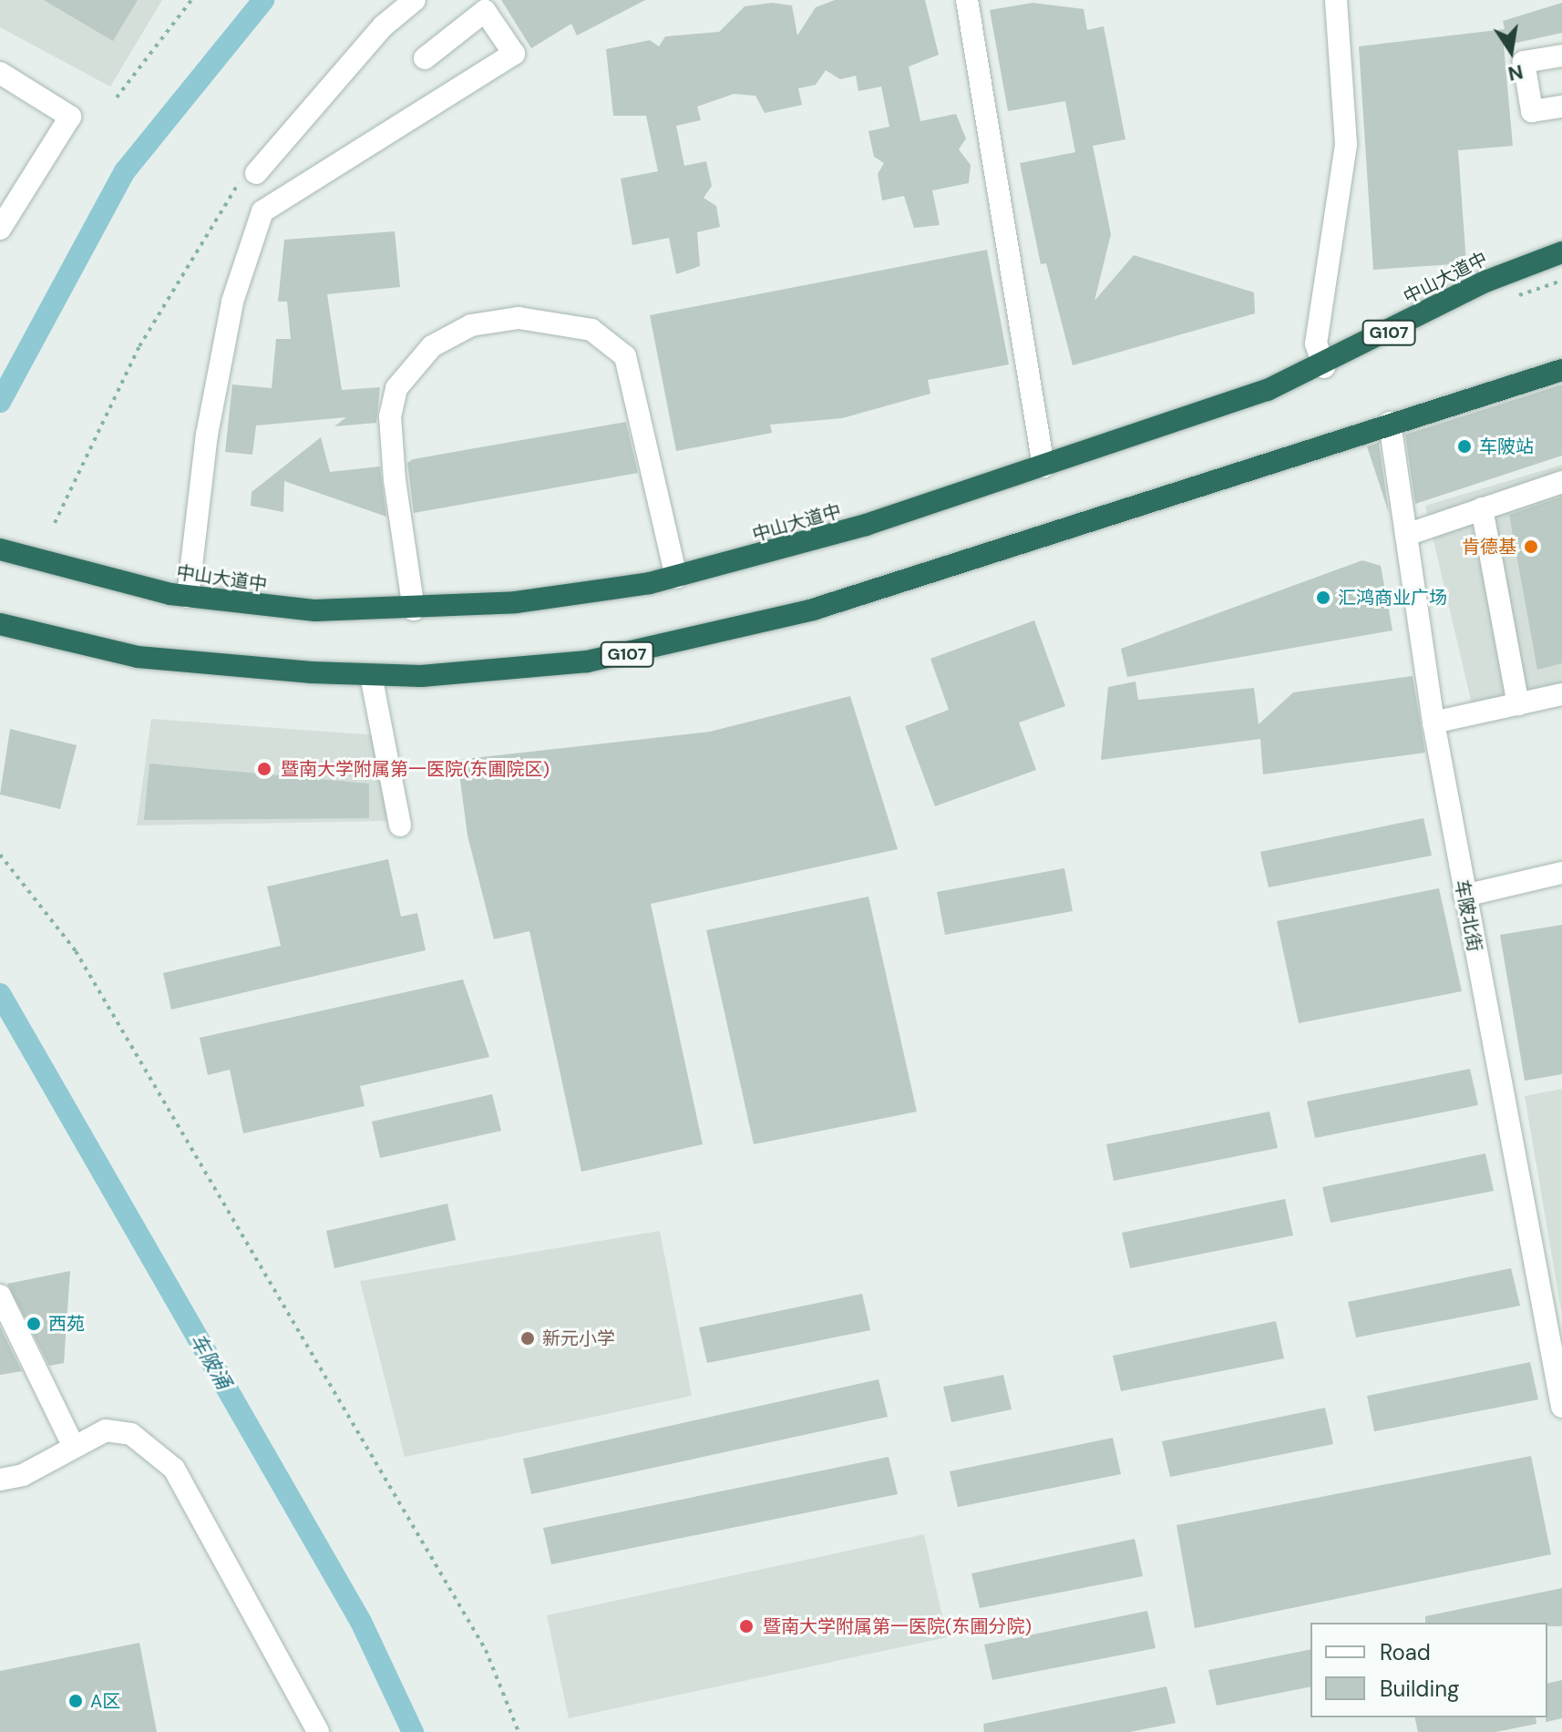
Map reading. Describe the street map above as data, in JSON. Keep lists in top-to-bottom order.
{
  "streets": {
    "highway": ["中山大道中", "G107"],
    "street": ["车陂北街"]
  },
  "crossings": [
    ["G107", "车陂北街"]
  ],
  "water": ["车陂涌"],
  "places": [
    "车陂站",
    "肯德基",
    "汇鸿商业广场",
    "暨南大学附属第一医院(东圃院区)",
    "西苑",
    "新元小学",
    "暨南大学附属第一医院(东圃分院)",
    "A区"
  ],
  "legend": ["Road", "Building"],
  "north": "bottom"
}
